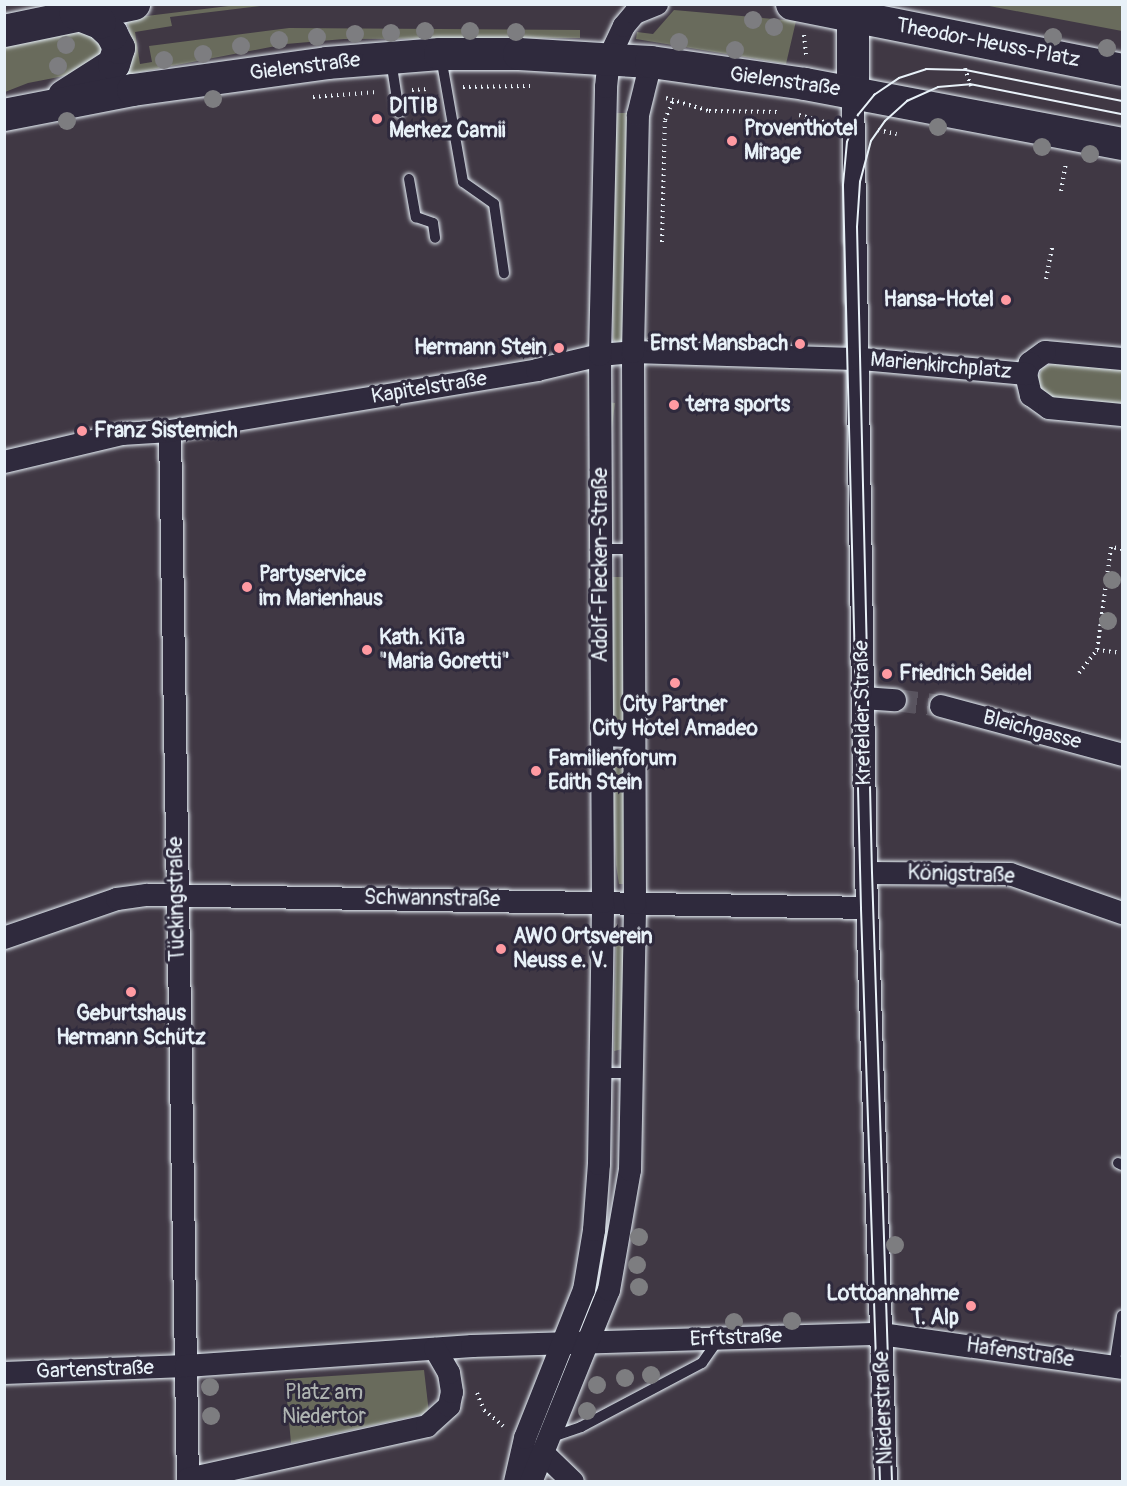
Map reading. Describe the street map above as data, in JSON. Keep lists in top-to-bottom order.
{
  "streets": {
    "main road": ["Theodor-Heuss-Platz", "Gielenstraße"],
    "street": [
      "Marienkirchplatz",
      "Kapitelstraße",
      "Adolf-Flecken-Straße",
      "Krefelder Straße",
      "Bleichgasse",
      "Königstraße",
      "Tückingstraße",
      "Schwannstraße",
      "Erftstraße",
      "Hafenstraße",
      "Gartenstraße",
      "Niederstraße"
    ]
  },
  "crossings": [
    ["Gielenstraße", "Adolf-Flecken-Straße"],
    ["Gielenstraße", "Krefelder Straße"],
    ["Marienkirchplatz", "Kapitelstraße"],
    ["Marienkirchplatz", "Krefelder Straße"],
    ["Kapitelstraße", "Adolf-Flecken-Straße"],
    ["Kapitelstraße", "Krefelder Straße"],
    ["Kapitelstraße", "Tückingstraße"],
    ["Adolf-Flecken-Straße", "Schwannstraße"],
    ["Adolf-Flecken-Straße", "Erftstraße"],
    ["Krefelder Straße", "Königstraße"],
    ["Krefelder Straße", "Schwannstraße"],
    ["Krefelder Straße", "Erftstraße"],
    ["Krefelder Straße", "Hafenstraße"],
    ["Krefelder Straße", "Niederstraße"],
    ["Tückingstraße", "Schwannstraße"],
    ["Tückingstraße", "Gartenstraße"],
    ["Erftstraße", "Hafenstraße"],
    ["Erftstraße", "Niederstraße"],
    ["Hafenstraße", "Niederstraße"]
  ],
  "parks": ["Platz am Niedertor"],
  "places": [
    "DITIB Merkez Camii",
    "Proventhotel Mirage",
    "Hansa-Hotel",
    "Ernst Mansbach",
    "Hermann Stein",
    "terra sports",
    "Franz Sistemich",
    "Partyservice im Marienhaus",
    "Kath. KiTa \"Maria Goretti\"",
    "Friedrich Seidel",
    "City Partner City Hotel Amadeo",
    "Familienforum Edith Stein",
    "AWO Ortsverein Neuss e. V.",
    "Geburtshaus Hermann Schütz",
    "Lottoannahme T. Alp"
  ]
}
